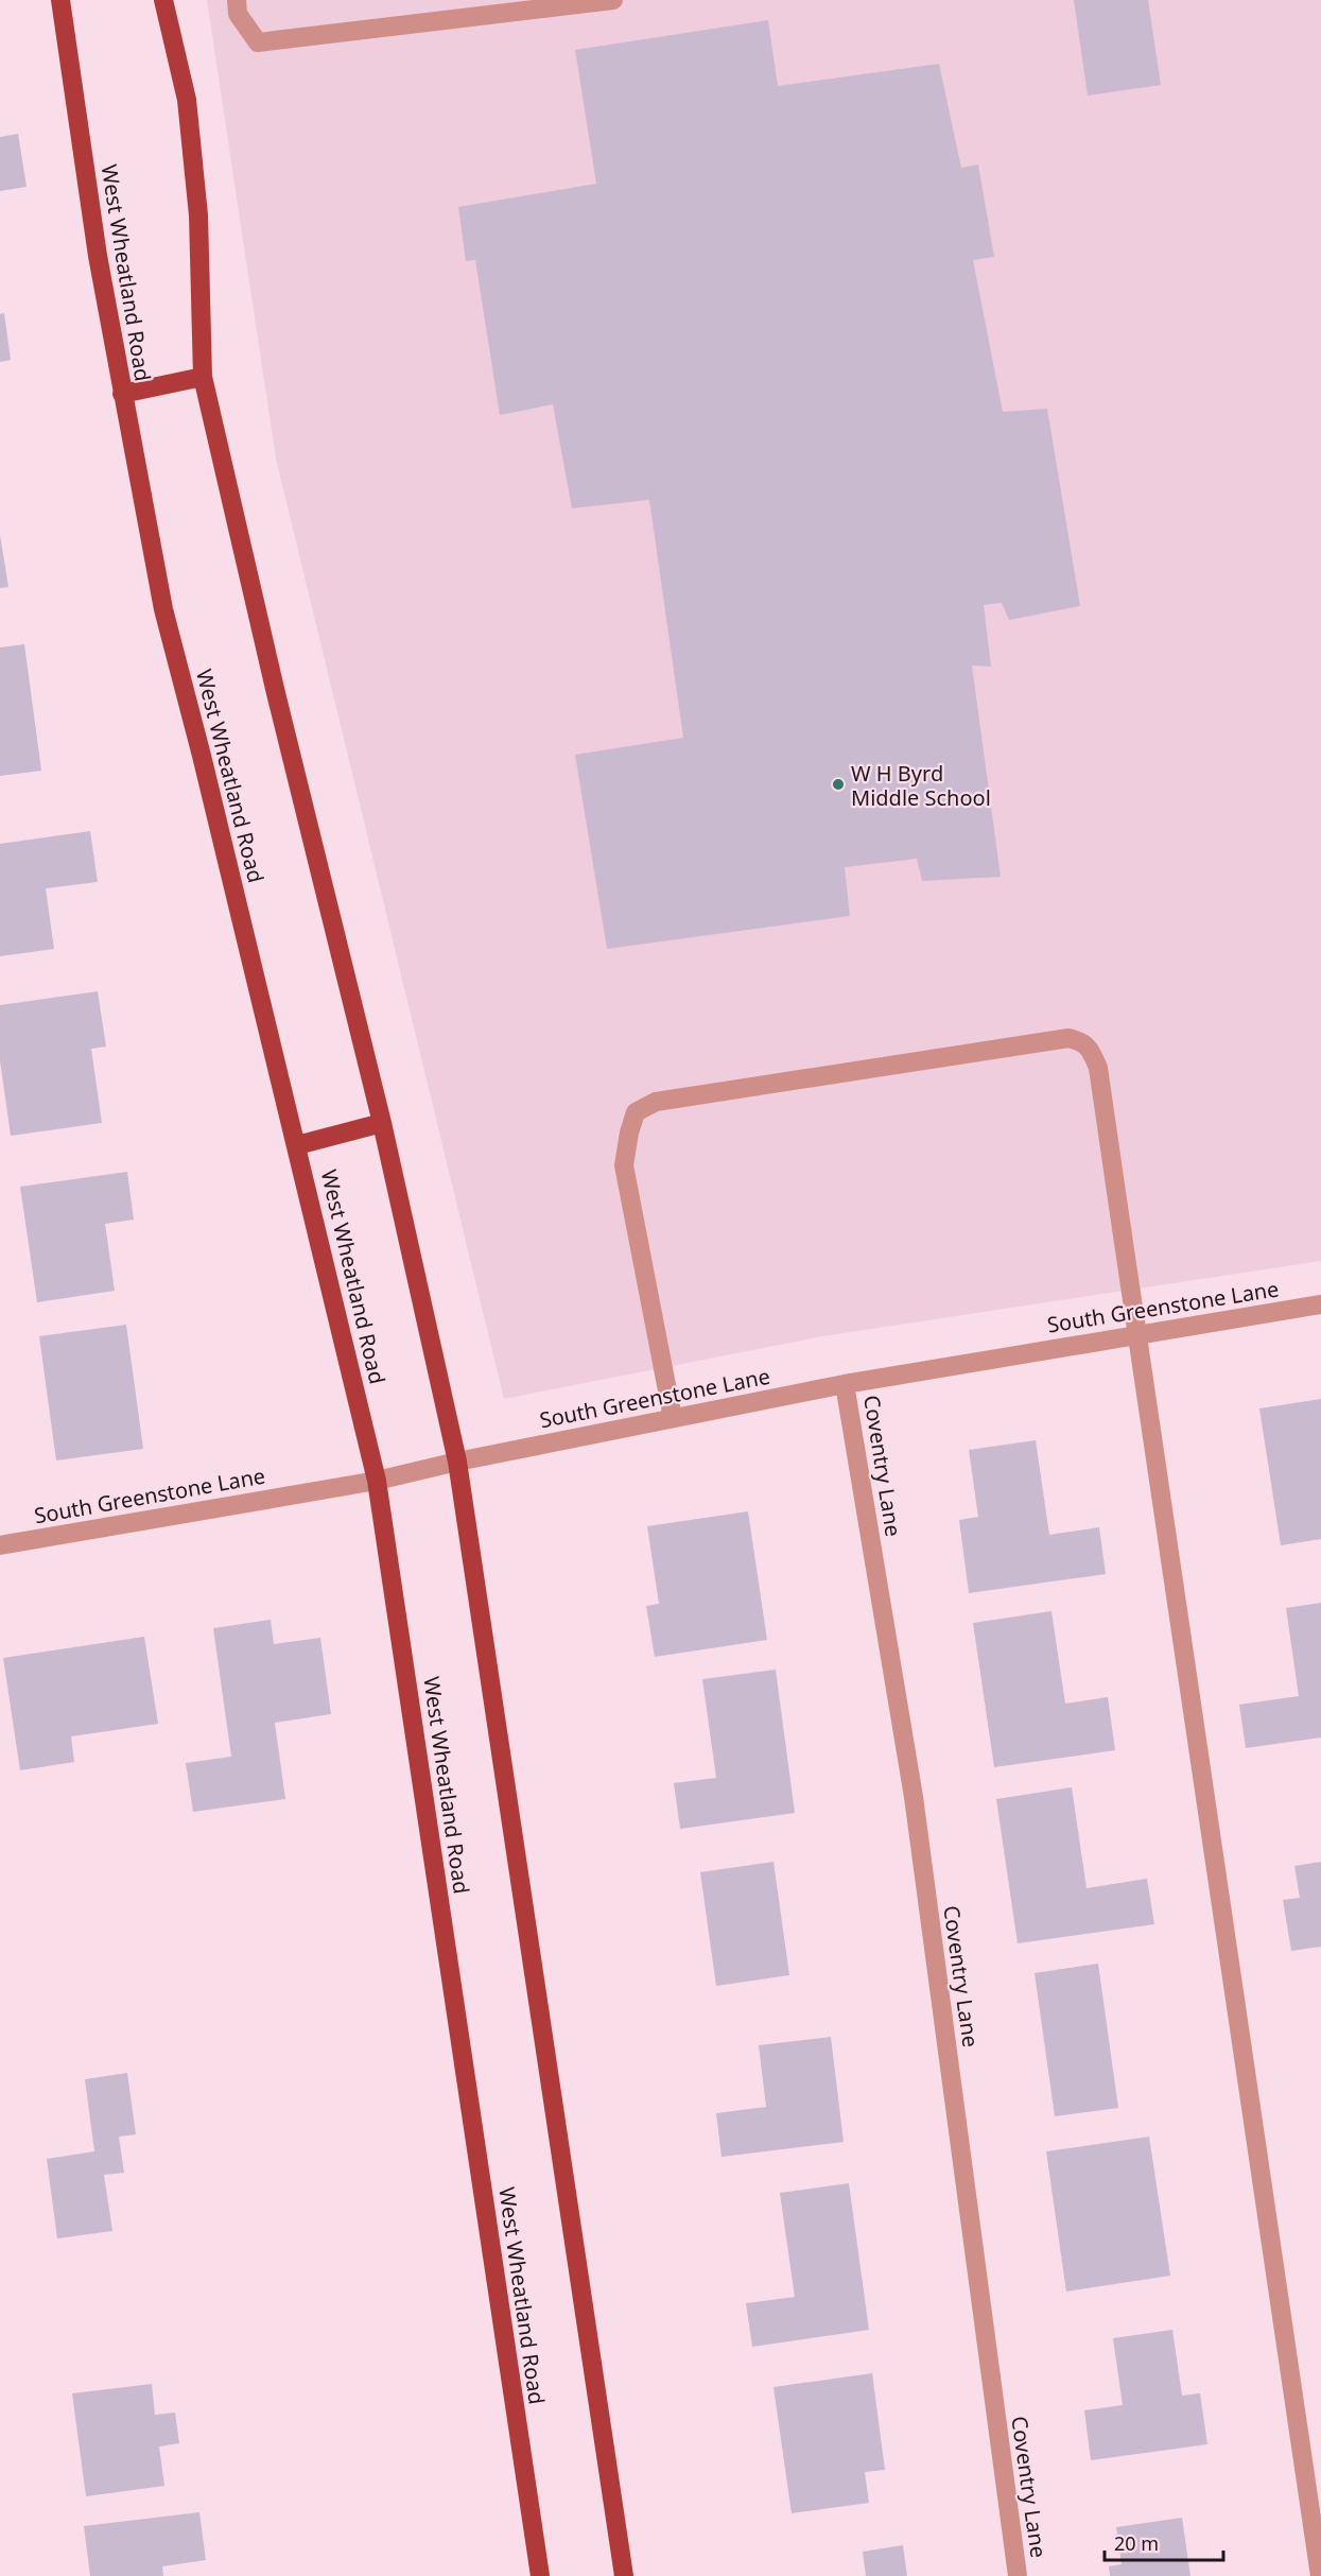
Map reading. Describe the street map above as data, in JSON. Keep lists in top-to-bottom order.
{
  "streets": {
    "main road": ["West Wheatland Road"],
    "street": ["South Greenstone Lane", "Coventry Lane"]
  },
  "crossings": [
    ["West Wheatland Road", "South Greenstone Lane"],
    ["South Greenstone Lane", "Coventry Lane"]
  ],
  "places": ["W H Byrd Middle School"],
  "scale_bar": "20 m"
}
